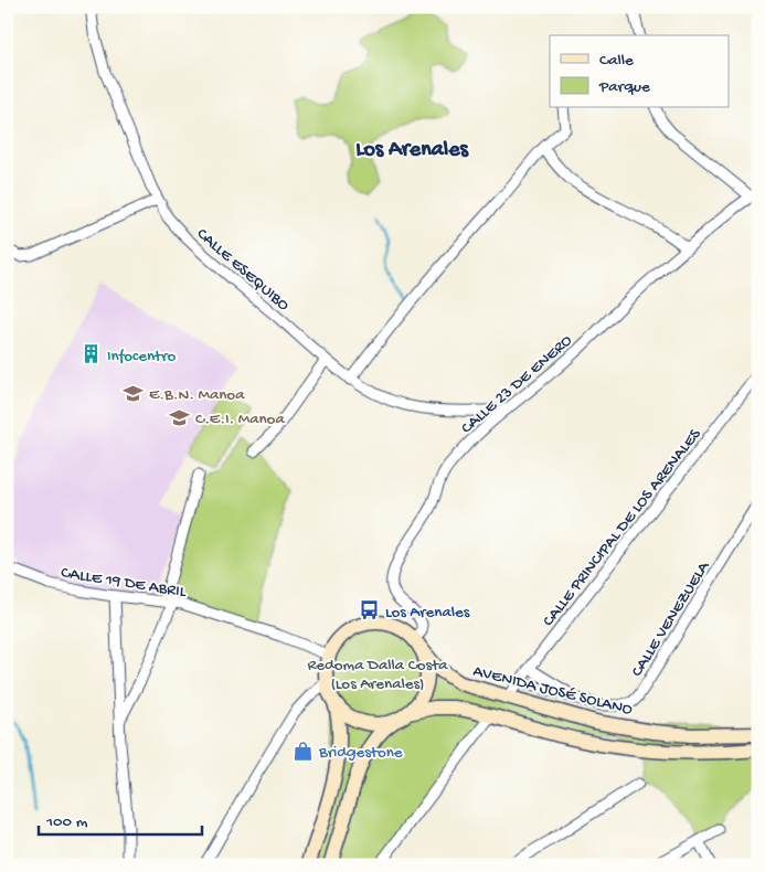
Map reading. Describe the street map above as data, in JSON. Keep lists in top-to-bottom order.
{
  "streets": {
    "street": [
      "CALLE ESEQUIBO",
      "CALLE 23 DE ENERO",
      "CALLE PRINCIPAL DE LOS ARENALES",
      "CALLE 19 DE ABRIL",
      "CALLE VENEZUELA",
      "AVENIDA JOSÉ SOLANO"
    ]
  },
  "crossings": [
    ["CALLE ESEQUIBO", "CALLE 23 DE ENERO"],
    ["CALLE 23 DE ENERO", "CALLE 19 DE ABRIL"],
    ["CALLE 23 DE ENERO", "AVENIDA JOSÉ SOLANO"],
    ["CALLE PRINCIPAL DE LOS ARENALES", "CALLE VENEZUELA"],
    ["CALLE PRINCIPAL DE LOS ARENALES", "AVENIDA JOSÉ SOLANO"],
    ["CALLE 19 DE ABRIL", "AVENIDA JOSÉ SOLANO"]
  ],
  "districts": ["Los Arenales"],
  "parks": ["Redoma Dalla Costa (Los Arenales)"],
  "places": {
    "building": ["Infocentro"],
    "school or university": ["E.B.N. Manoa", "C.E.I. Manoa"],
    "bus stop": ["Los Arenales"],
    "shop": ["Bridgestone"]
  },
  "legend": ["Calle", "Parque"],
  "scale_bar": "100 m"
}
